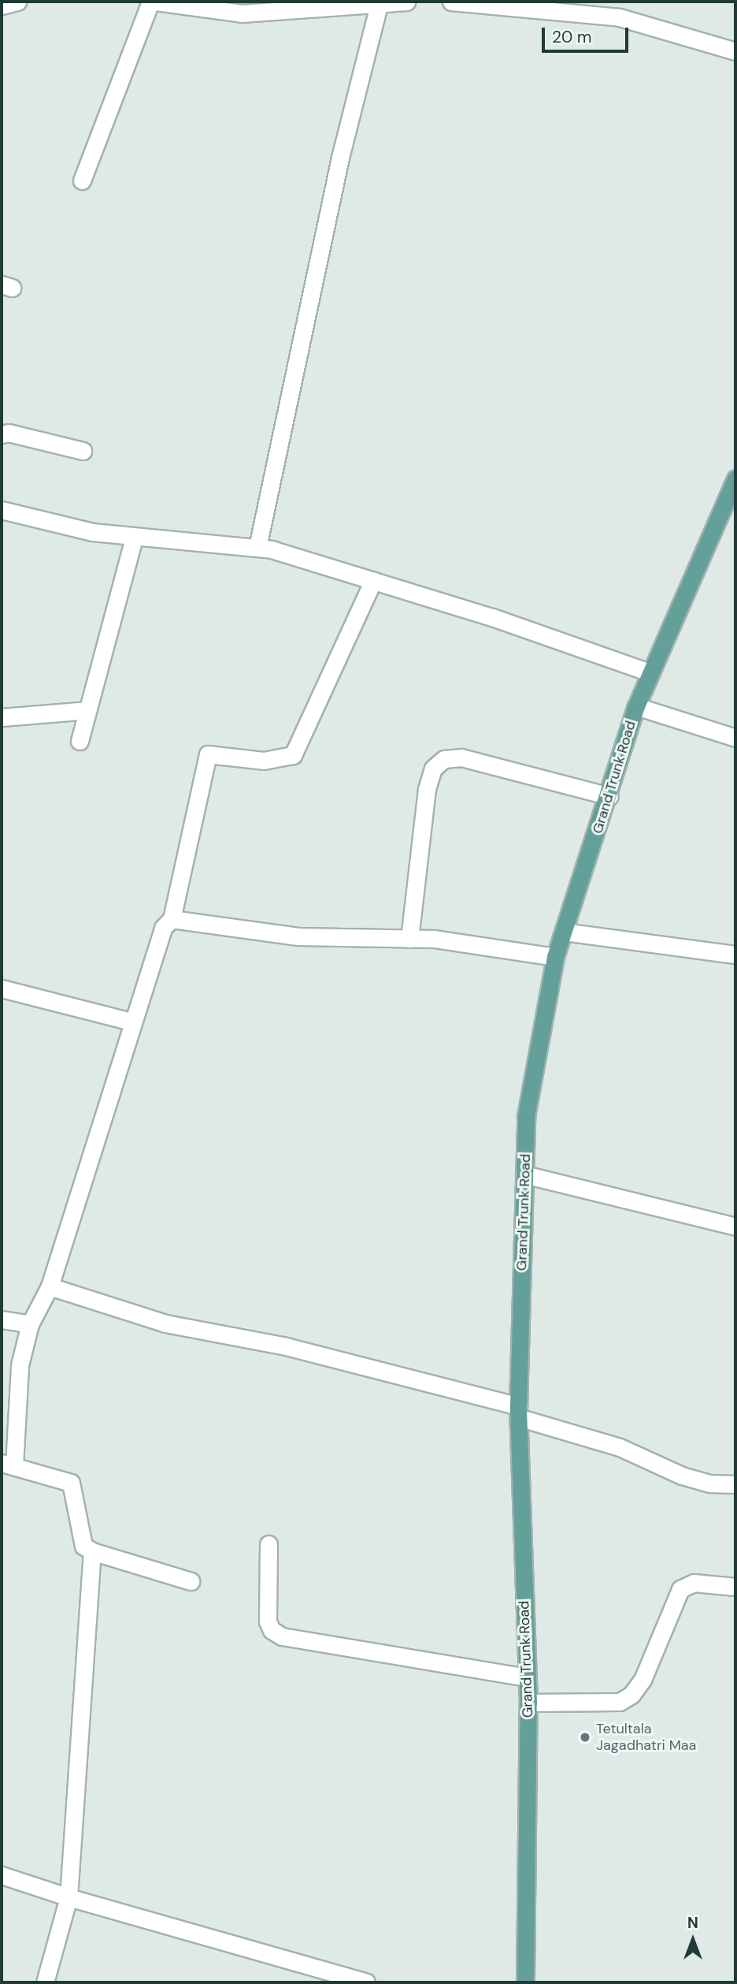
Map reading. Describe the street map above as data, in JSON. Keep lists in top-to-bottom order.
{
  "streets": {
    "main road": ["Grand Trunk Road"]
  },
  "places": ["Tetultala Jagadhatri Maa"],
  "scale_bar": "20 m",
  "north": "top"
}
